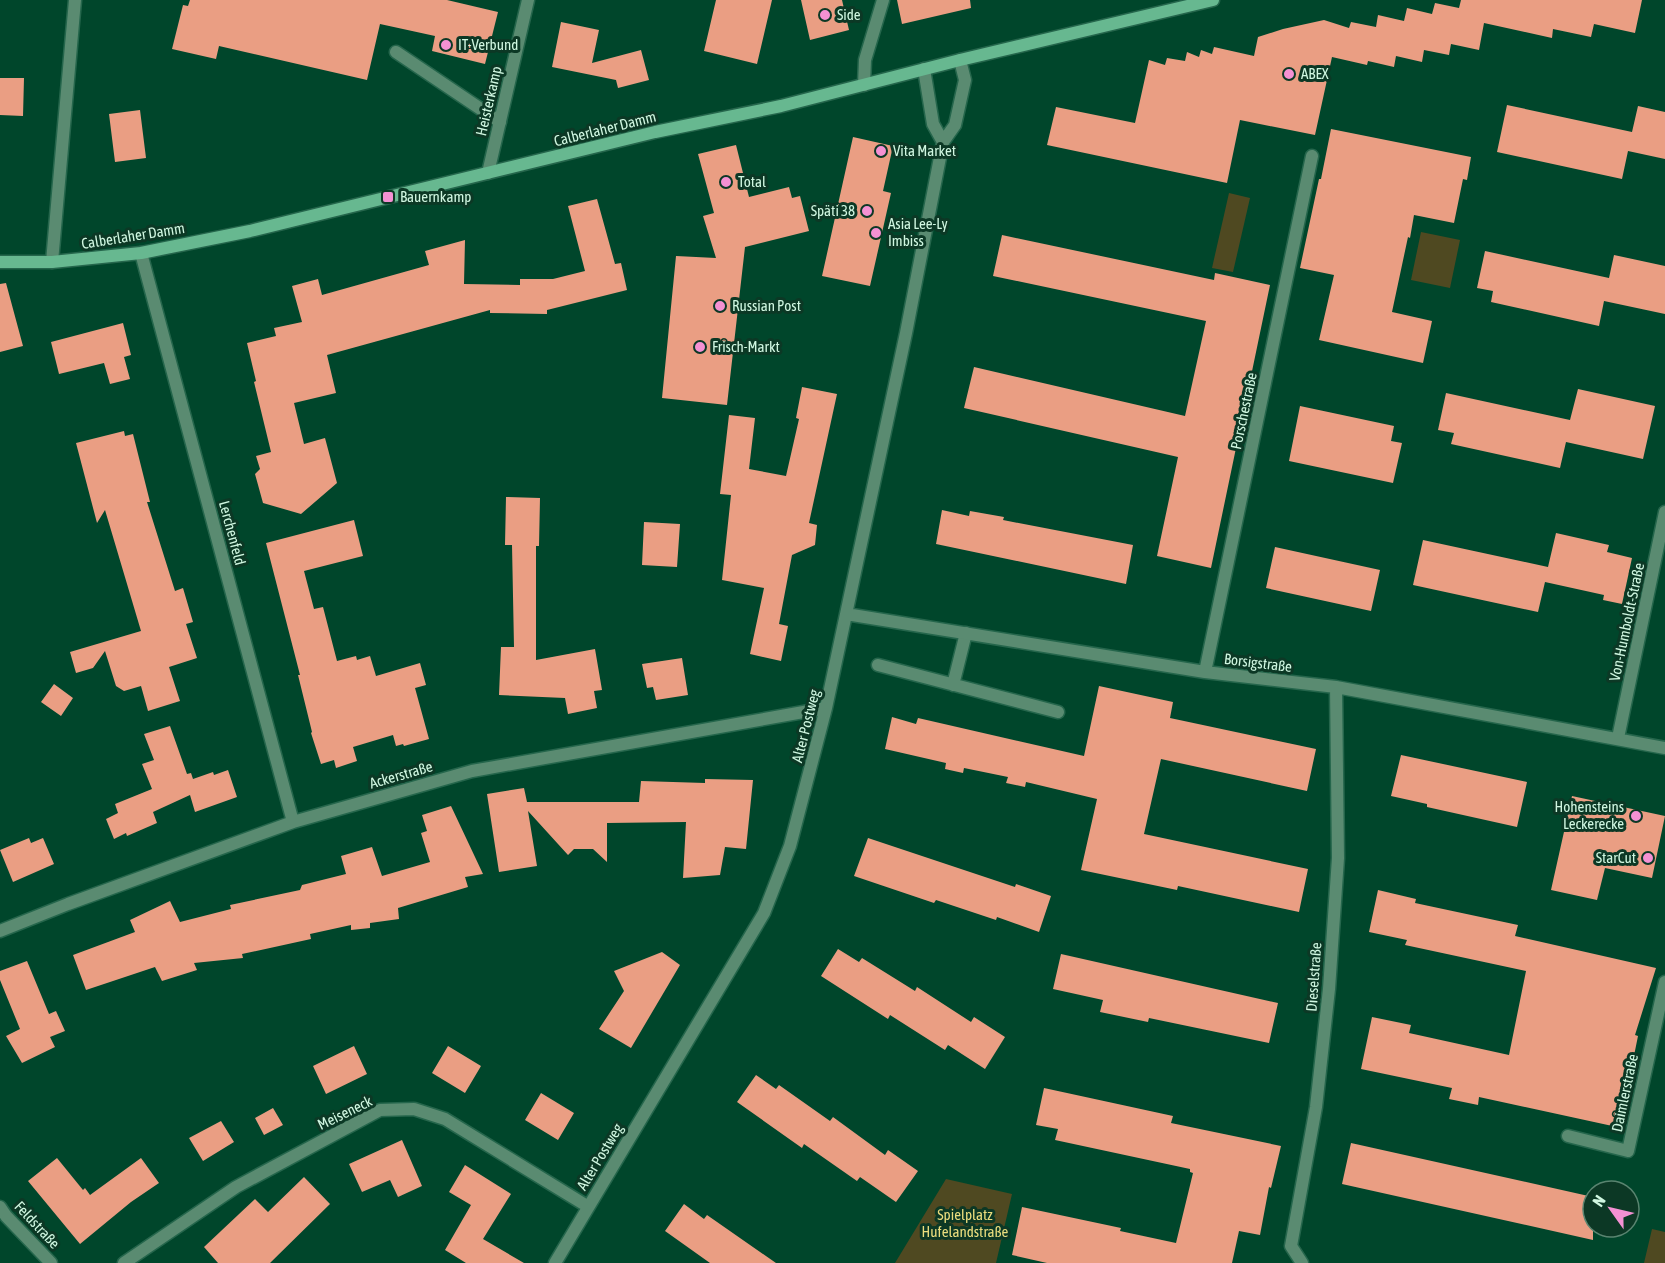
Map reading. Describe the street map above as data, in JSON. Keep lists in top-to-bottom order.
{
  "streets": {
    "street": [
      "Heisterkamp",
      "Calberlaher Damm",
      "Porschestraße",
      "Lerchenfeld",
      "Von-Humboldt-Straße",
      "Borsigstraße",
      "Alter Postweg",
      "Ackerstraße",
      "Dieselstraße",
      "Daimlerstraße",
      "Meiseneck",
      "Feldstraße"
    ]
  },
  "crossings": [
    ["Heisterkamp", "Calberlaher Damm"],
    ["Calberlaher Damm", "Lerchenfeld"],
    ["Calberlaher Damm", "Alter Postweg"],
    ["Porschestraße", "Borsigstraße"],
    ["Lerchenfeld", "Ackerstraße"],
    ["Von-Humboldt-Straße", "Borsigstraße"],
    ["Borsigstraße", "Alter Postweg"],
    ["Borsigstraße", "Dieselstraße"],
    ["Alter Postweg", "Ackerstraße"],
    ["Alter Postweg", "Meiseneck"]
  ],
  "parks": ["Spielplatz Hufelandstraße"],
  "places": {
    "other": [
      "Side",
      "IT-Verbund",
      "ABEX",
      "Vita Market",
      "Total",
      "Späti 38",
      "Asia Lee-Ly Imbiss",
      "Russian Post",
      "Frisch-Markt",
      "Hohensteins Leckerecke",
      "StarCut"
    ],
    "transit": ["Bauernkamp"]
  },
  "north": "top left"
}
